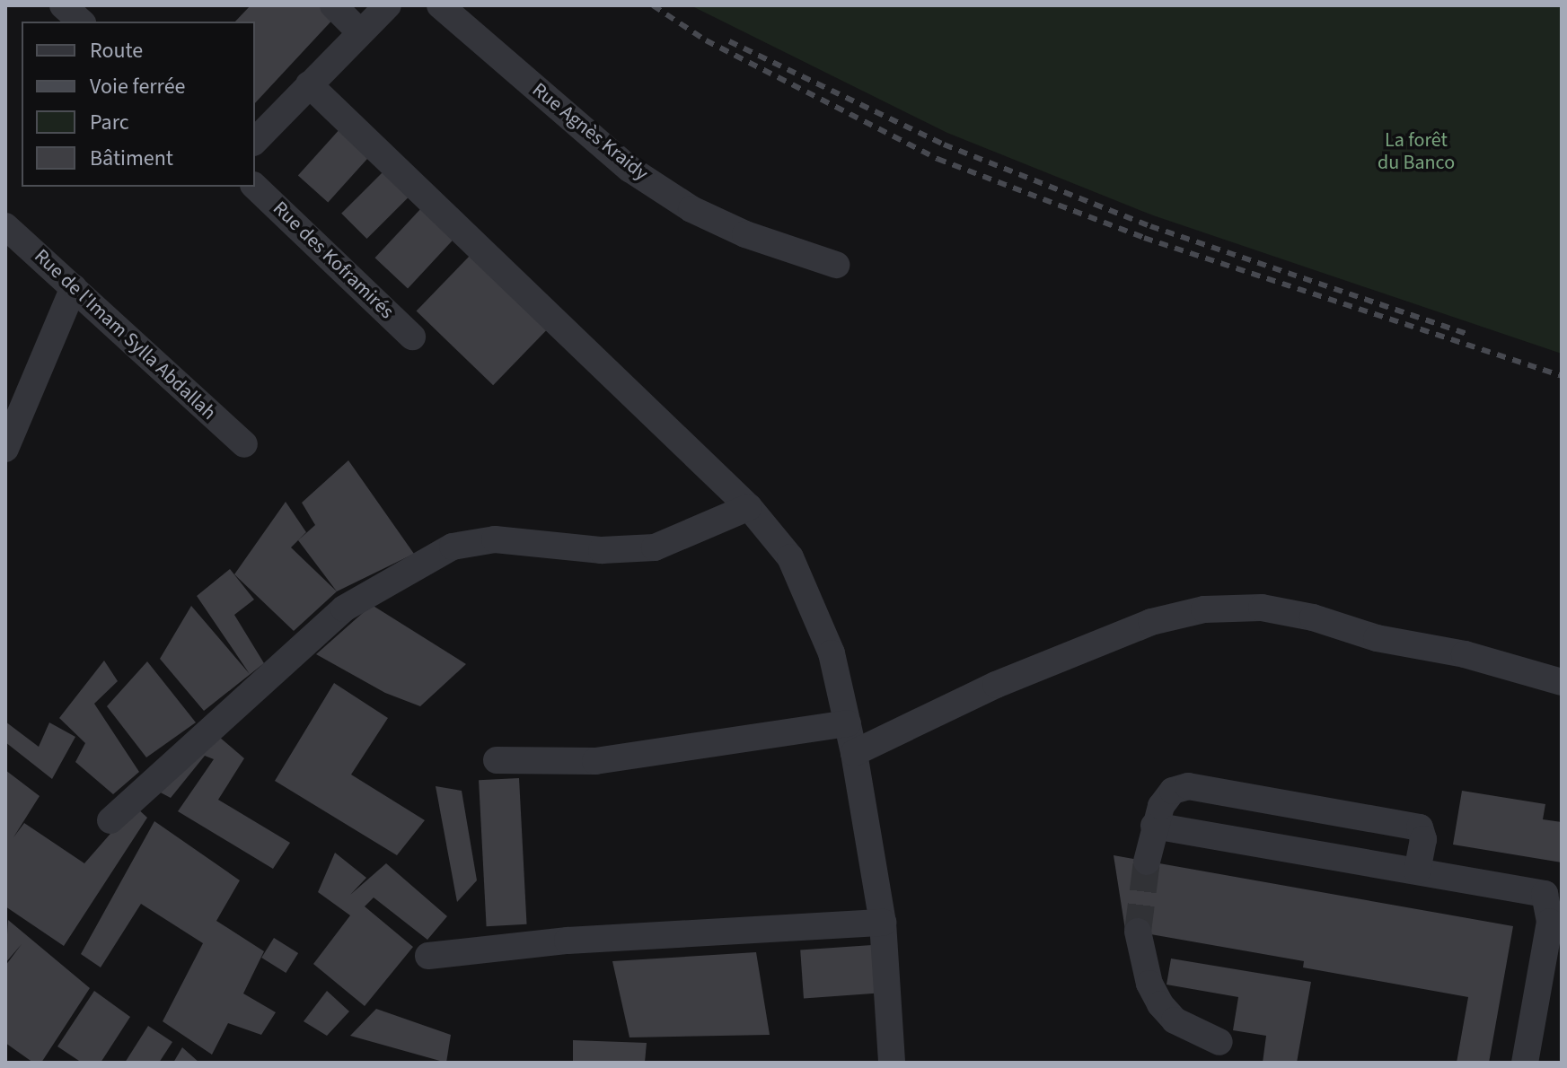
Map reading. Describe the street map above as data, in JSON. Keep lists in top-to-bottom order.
{
  "streets": {
    "street": ["Rue Agnès Kraidy", "Rue des Koframirés", "Rue de l'Imam Sylla Abdallah"]
  },
  "parks": ["La forêt du Banco"],
  "legend": [
    "Route",
    "Voie ferrée",
    "Parc",
    "Bâtiment"
  ]
}
